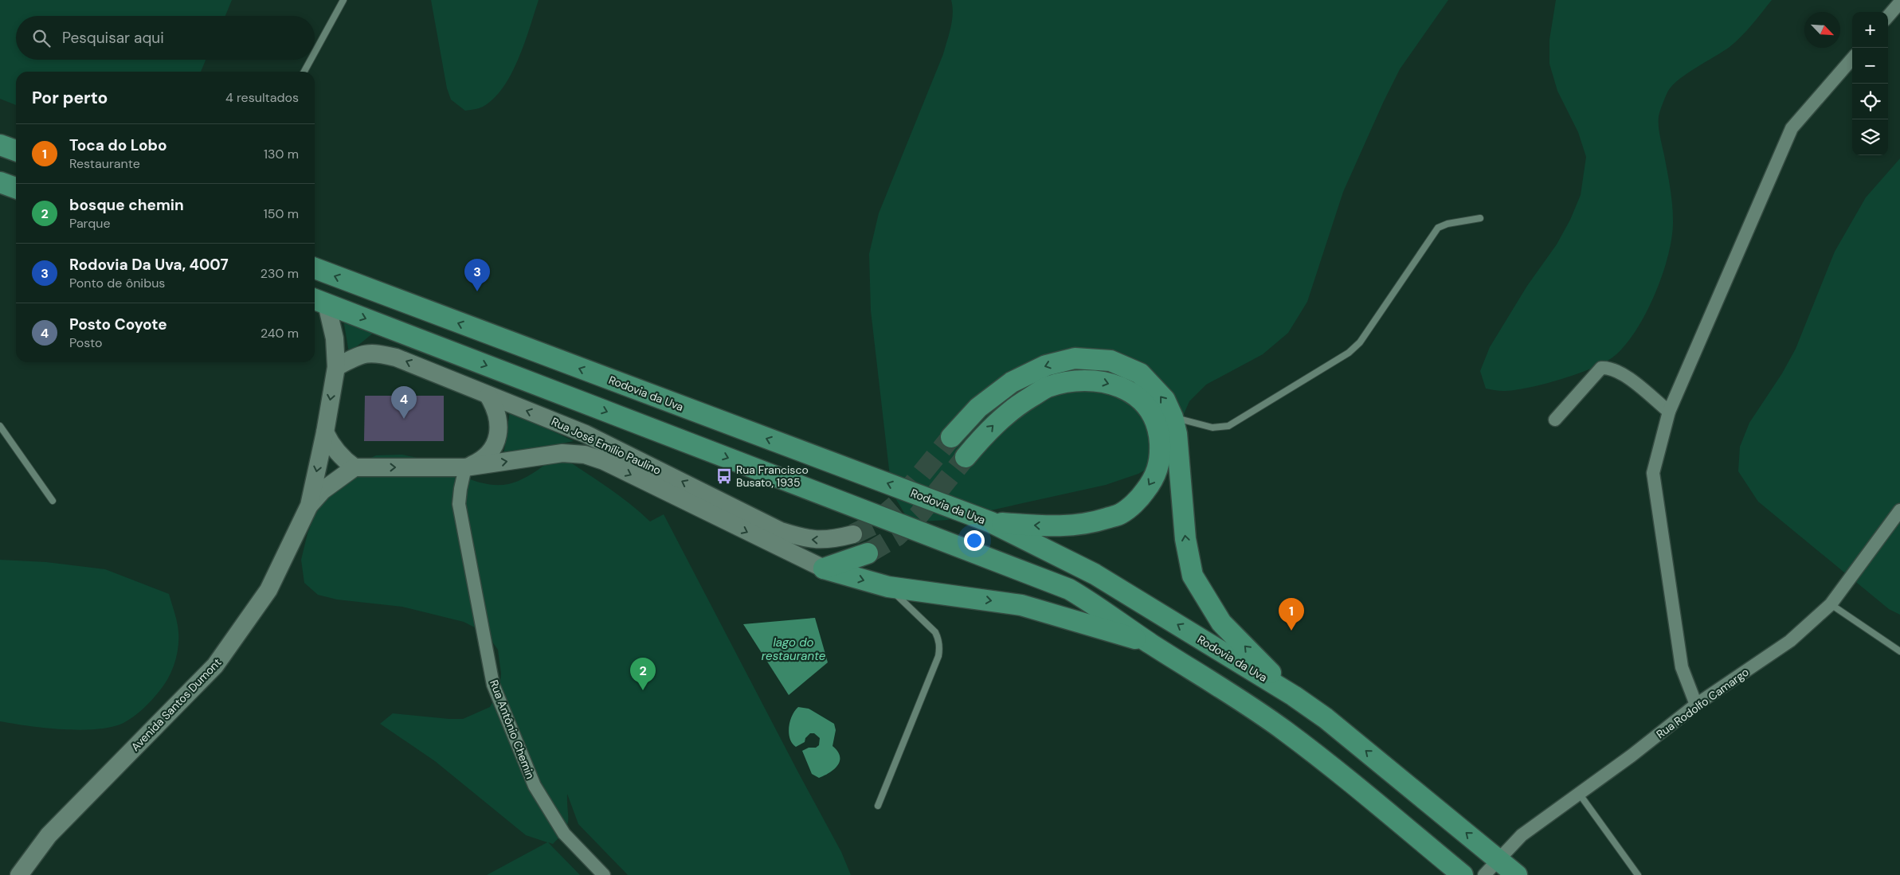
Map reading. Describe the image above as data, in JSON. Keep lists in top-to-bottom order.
{
  "streets": {
    "main road": ["Rodovia da Uva"],
    "street": [
      "Rua José Emílio Paulino",
      "Rua Rodolfo Camargo",
      "Avenida Santos Dumont",
      "Rua Antônio Chemin"
    ]
  },
  "crossings": [
    ["Rodovia da Uva", "Rua Rodolfo Camargo"],
    ["Rua José Emílio Paulino", "Avenida Santos Dumont"],
    ["Rua José Emílio Paulino", "Rua Antônio Chemin"]
  ],
  "water": ["lago do restaurante"],
  "places": {
    "bus stop": ["Rua Francisco Busato, 1935"]
  },
  "north": "bottom right",
  "page": {
    "map_buttons": ["+", "−"],
    "search": "Pesquisar aqui",
    "heading": ["Por perto", "4 resultados"],
    "list": [
      {
        "mark": "1",
        "name": "Toca do Lobo",
        "note": "Restaurante",
        "value": "130 m"
      },
      {
        "mark": "2",
        "name": "bosque chemin",
        "note": "Parque",
        "value": "150 m"
      },
      {
        "mark": "3",
        "name": "Rodovia Da Uva, 4007",
        "note": "Ponto de ônibus",
        "value": "230 m"
      },
      {
        "mark": "4",
        "name": "Posto Coyote",
        "note": "Posto",
        "value": "240 m"
      }
    ],
    "pins": [
      "3",
      "4",
      "1",
      "2"
    ]
  }
}
